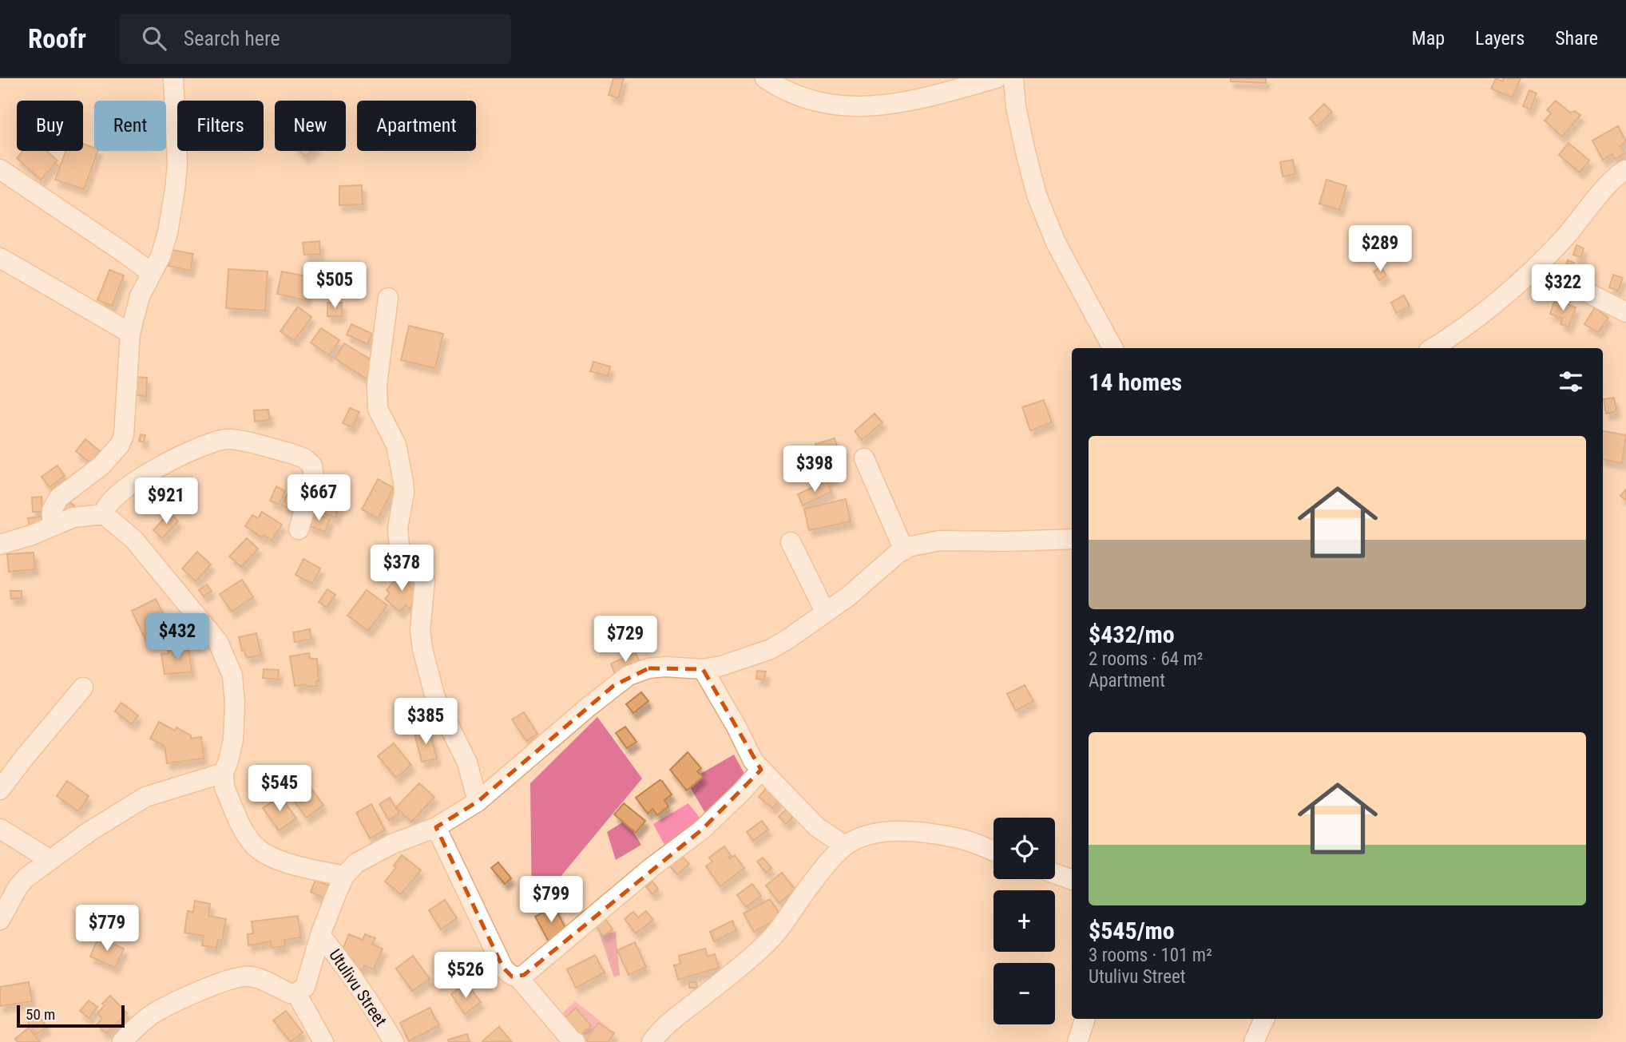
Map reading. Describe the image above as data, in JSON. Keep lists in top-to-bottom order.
{
  "streets": {
    "street": ["Utulivu Street"]
  },
  "scale_bar": "50 m",
  "page": {
    "header": "Roofr",
    "search": "Search here",
    "nav": ["Map", "Layers", "Share"],
    "chip": [
      "Buy",
      "Rent",
      "Filters",
      "New",
      "Apartment"
    ],
    "price": [
      "$289",
      "$505",
      "$322",
      "$398",
      "$667",
      "$921",
      "$378",
      "$432",
      "$729",
      "$385",
      "$545",
      "$799",
      "$779",
      "$526"
    ],
    "heading": "14 homes",
    "list": [
      {
        "name": "$432/mo",
        "note": "2 rooms · 64 m² · Apartment"
      },
      {
        "name": "$545/mo",
        "note": "3 rooms · 101 m² · Utulivu Street"
      }
    ],
    "map_buttons": ["+", "−"],
    "scale": "50 m"
  }
}
